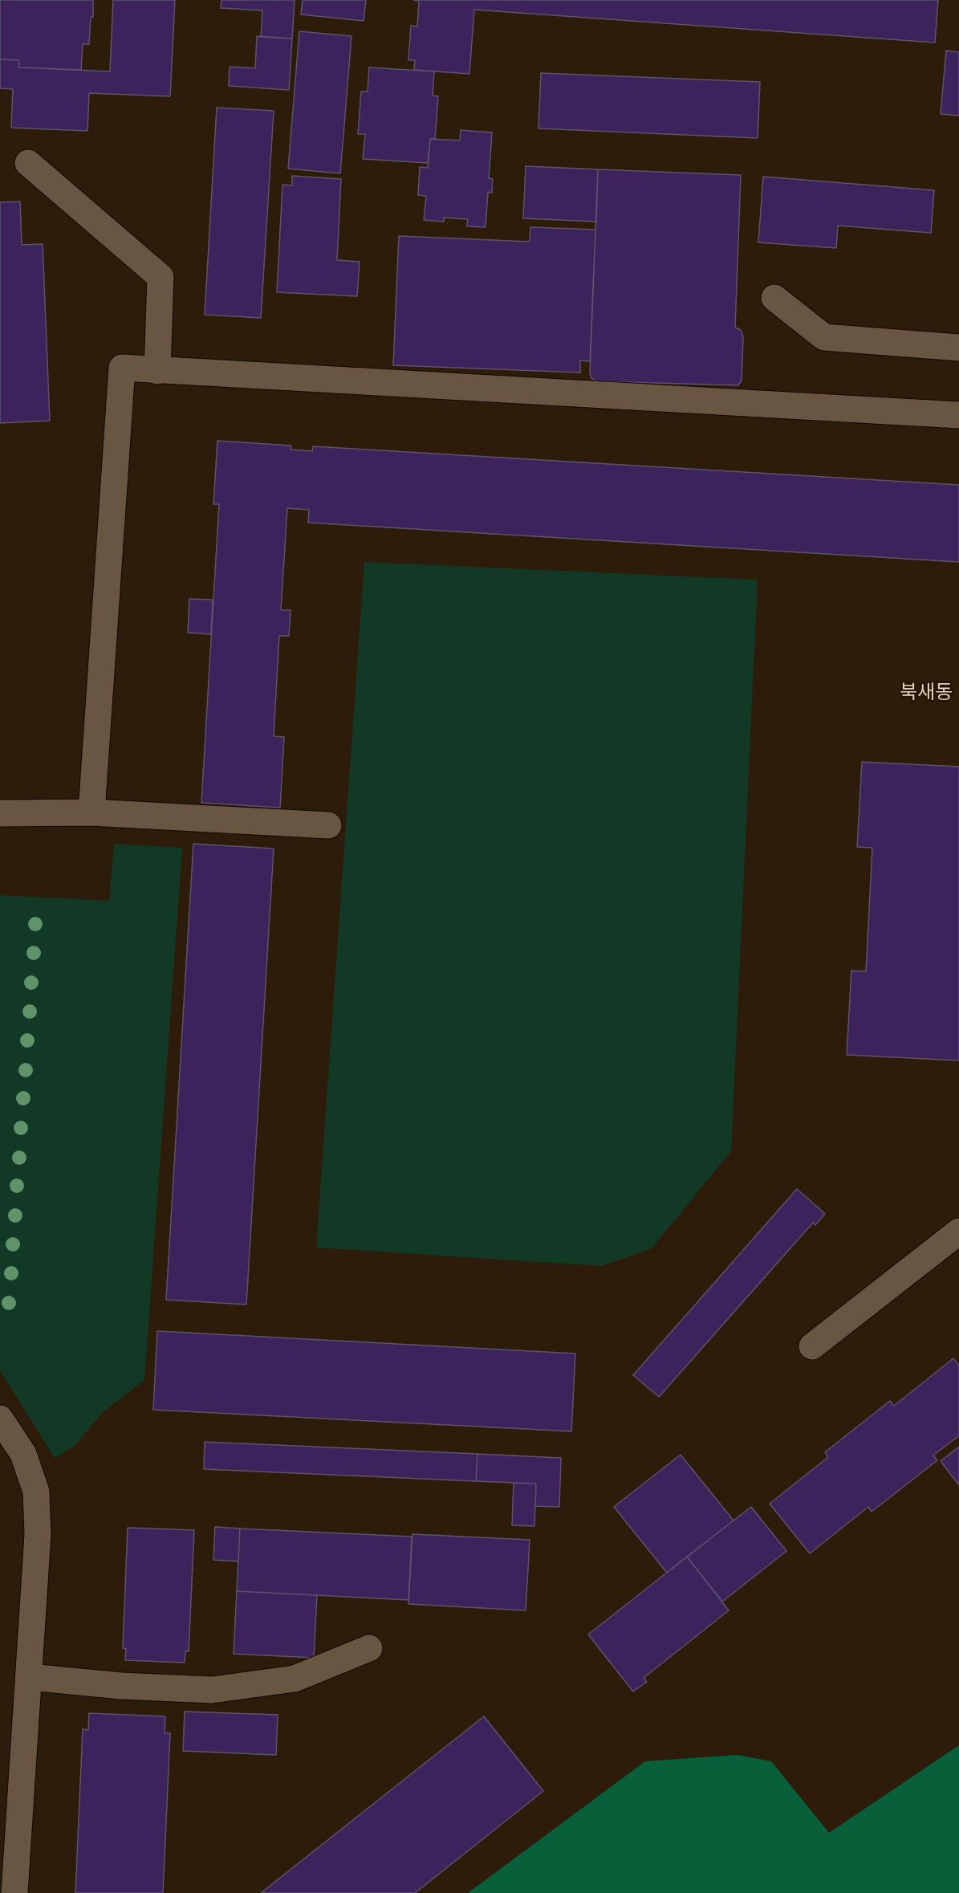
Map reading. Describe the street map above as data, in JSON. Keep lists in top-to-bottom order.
{
  "districts": ["북새동"]
}
